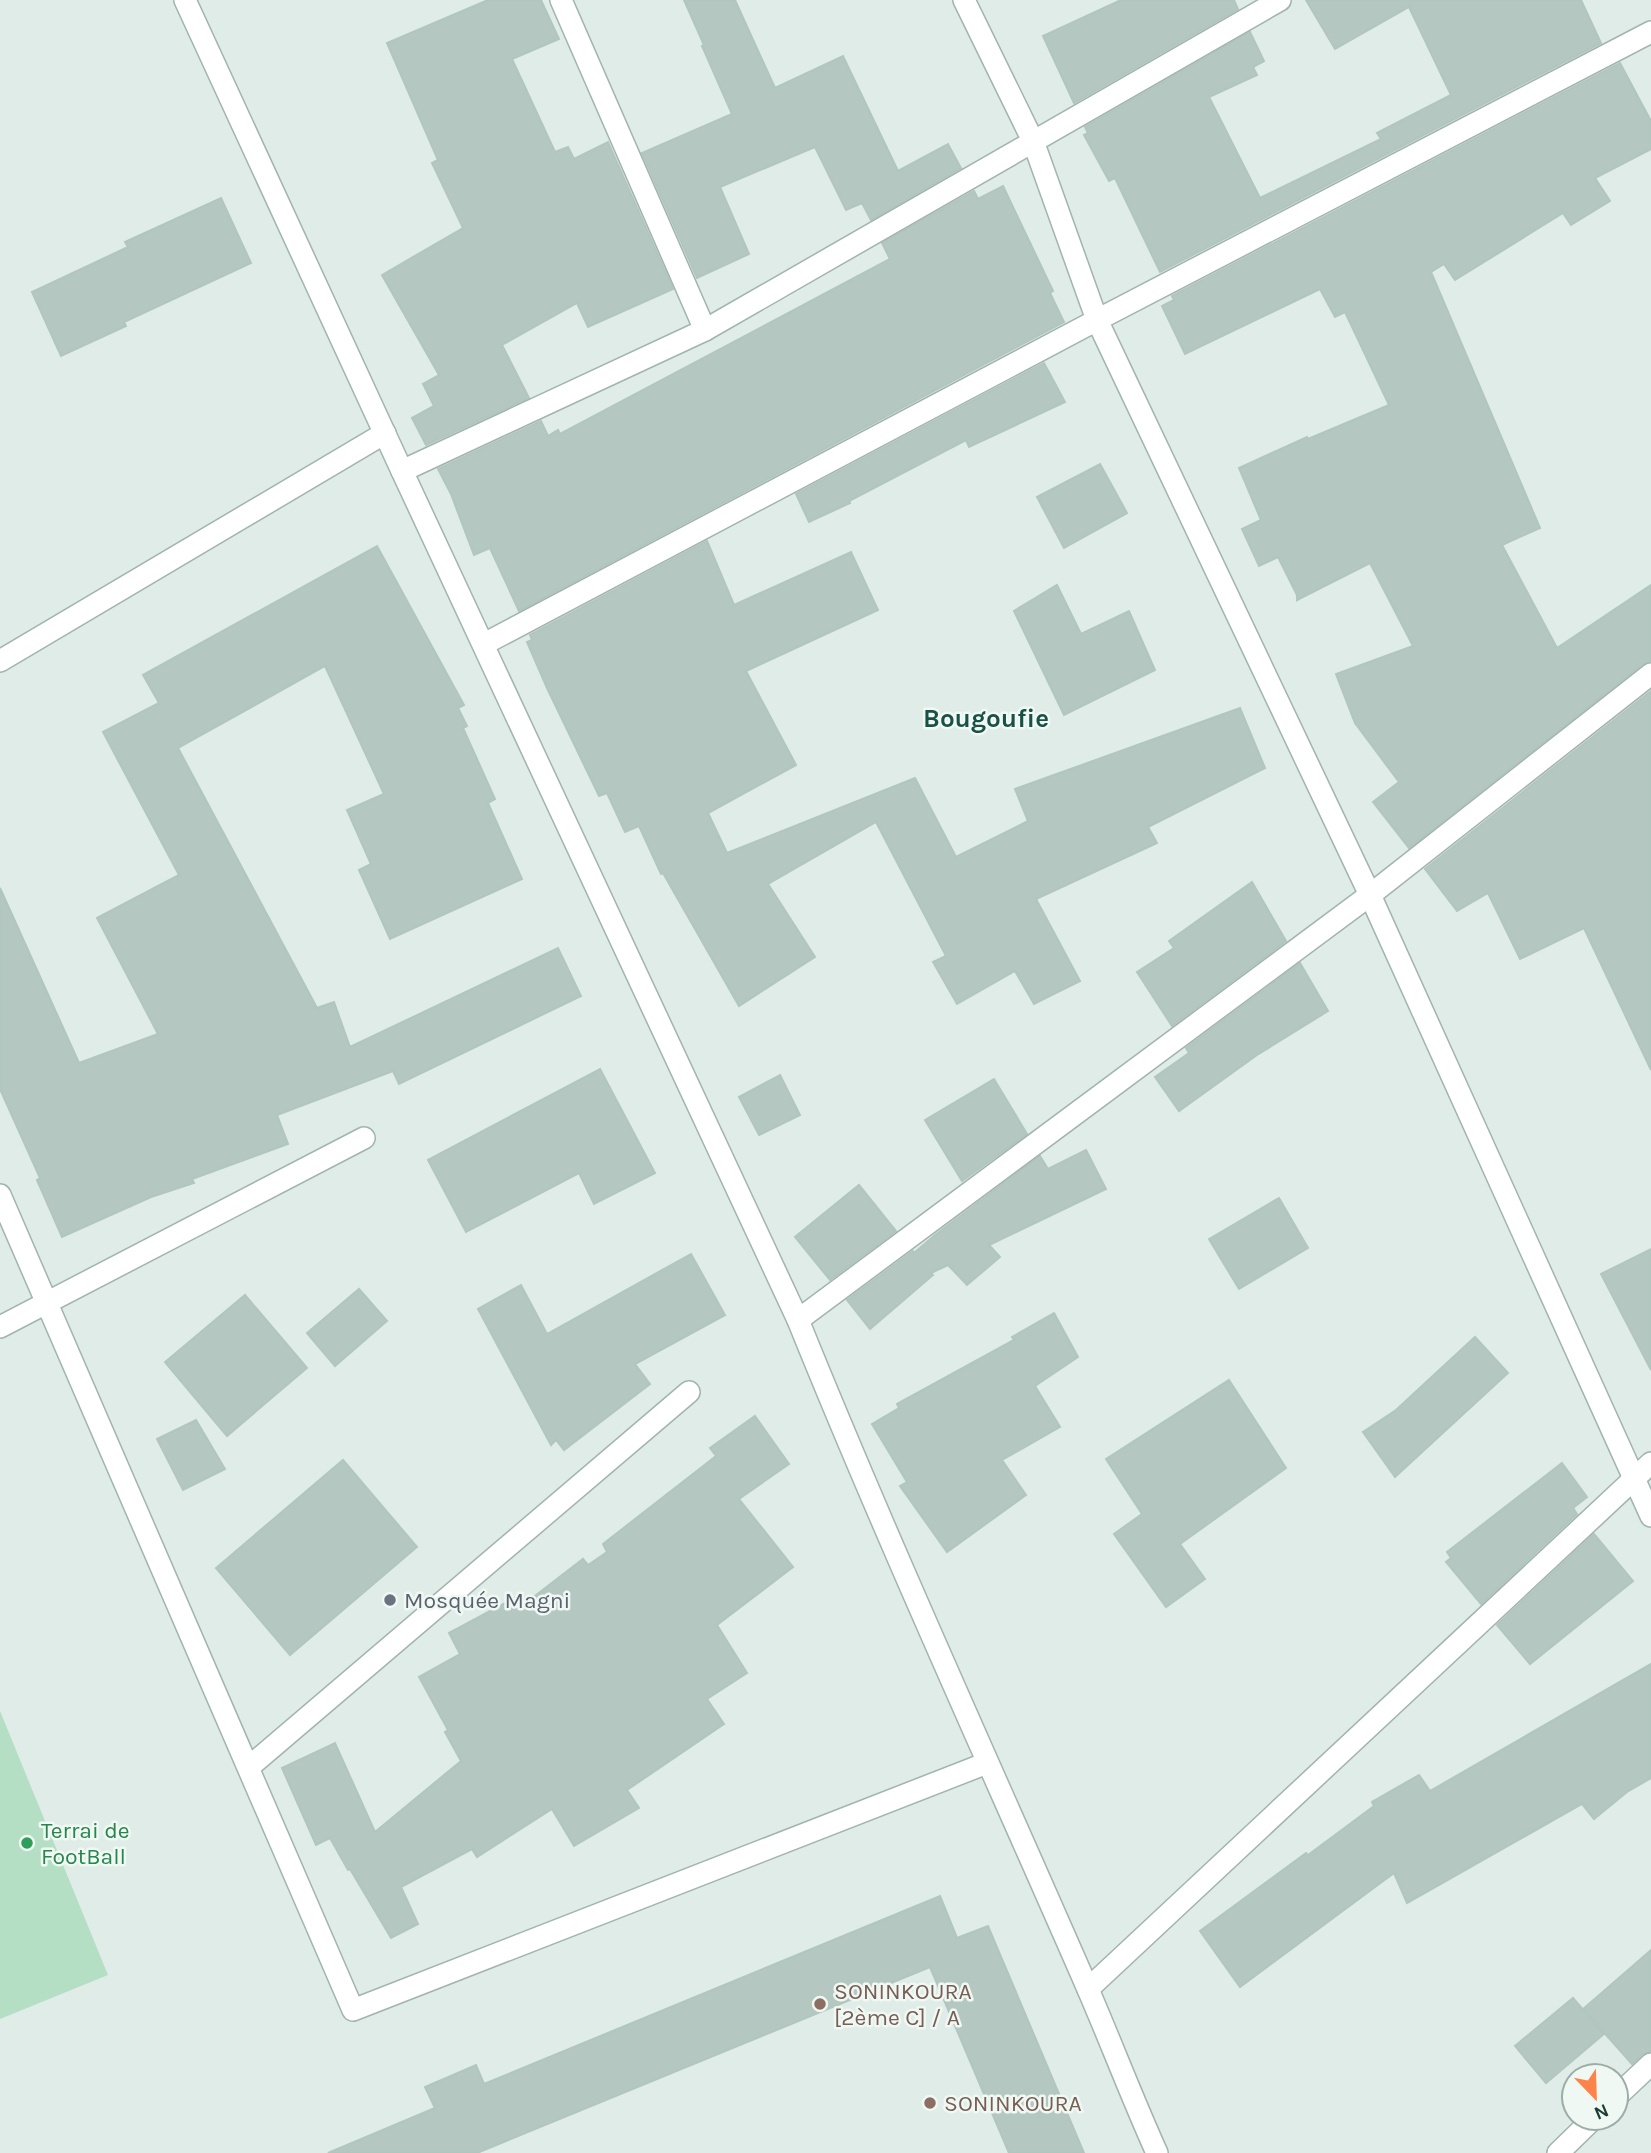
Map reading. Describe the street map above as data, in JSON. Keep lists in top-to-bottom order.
{
  "districts": ["Bougoufie"],
  "places": [
    "Mosquée Magni",
    "Terrai de FootBall",
    "SONINKOURA [2ème C] / A",
    "SONINKOURA"
  ],
  "north": "bottom right"
}
